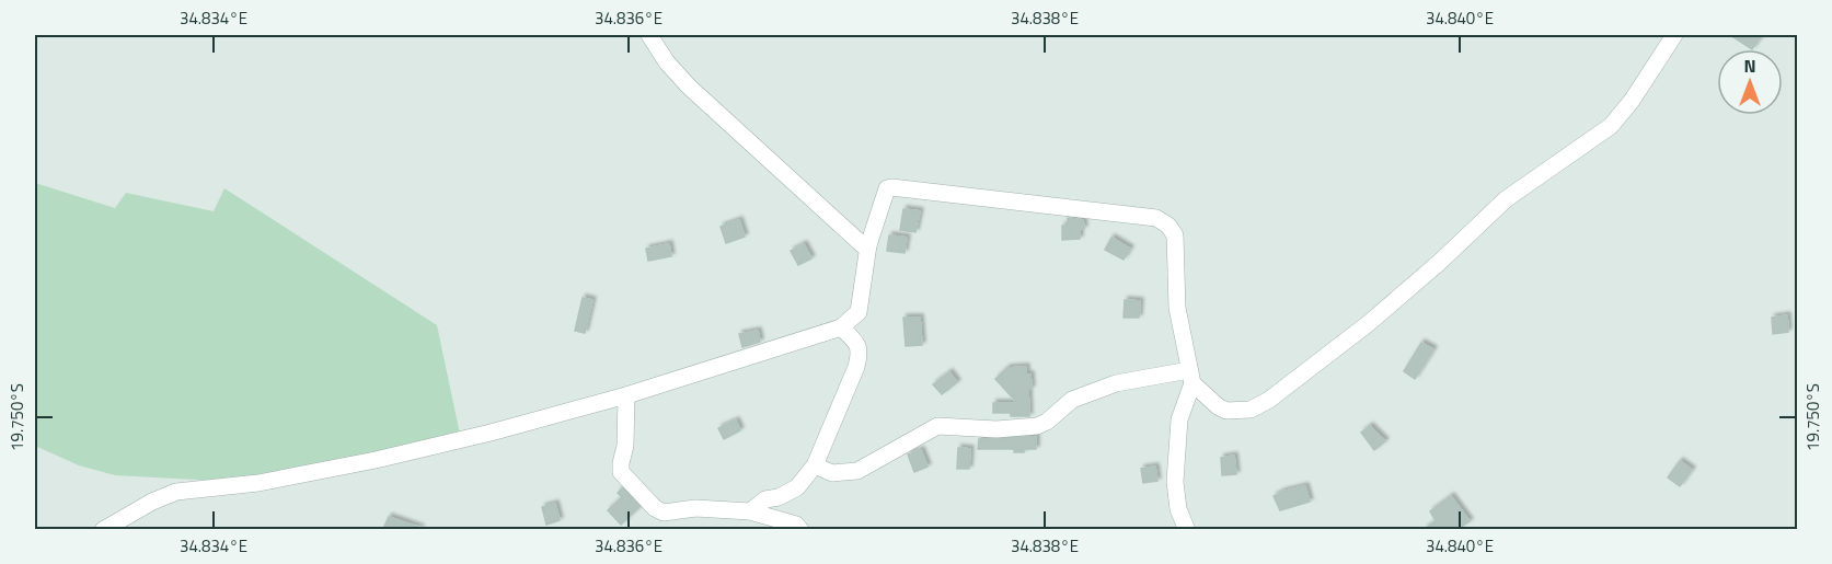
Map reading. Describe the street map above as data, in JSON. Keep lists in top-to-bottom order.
{
  "north": "top",
  "coordinates": [
    "34.834°E",
    "34.836°E",
    "34.838°E",
    "34.840°E",
    "19.750°S"
  ]
}
